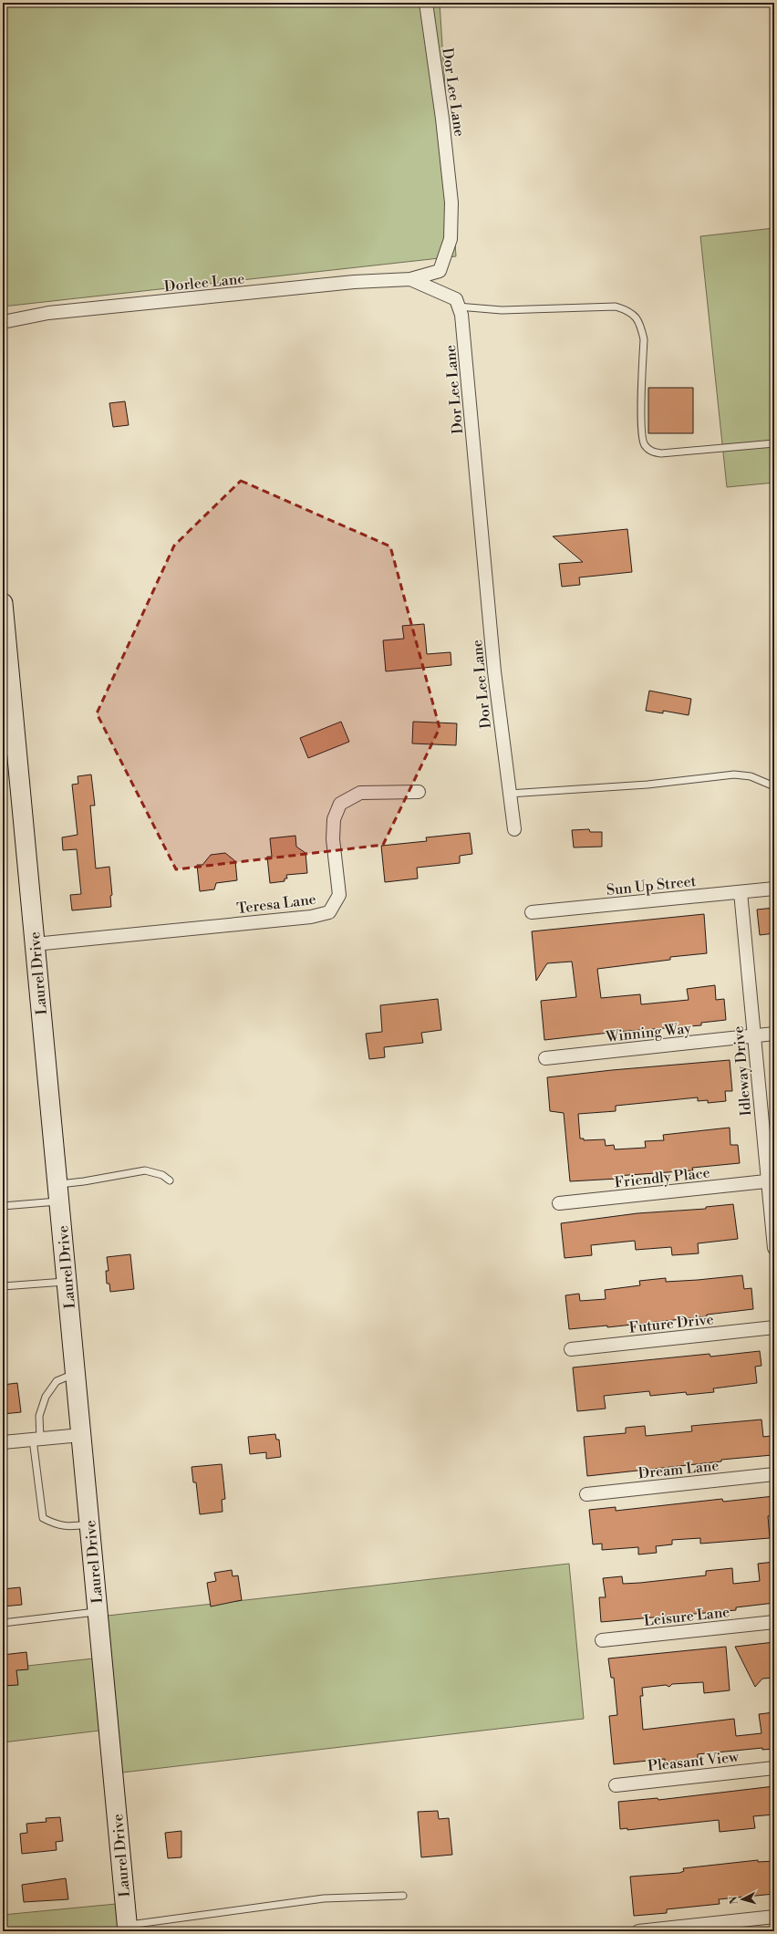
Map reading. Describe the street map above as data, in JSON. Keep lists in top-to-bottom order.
{
  "streets": {
    "street": [
      "Dor Lee Lane",
      "Dorlee Lane",
      "Sun Up Street",
      "Teresa Lane",
      "Laurel Drive",
      "Winning Way",
      "Idleway Drive",
      "Friendly Place",
      "Future Drive",
      "Dream Lane",
      "Leisure Lane",
      "Pleasant View"
    ]
  },
  "crossings": [
    ["Dor Lee Lane", "Dorlee Lane"],
    ["Sun Up Street", "Idleway Drive"],
    ["Teresa Lane", "Laurel Drive"],
    ["Winning Way", "Idleway Drive"],
    ["Idleway Drive", "Friendly Place"]
  ],
  "north": "left"
}
